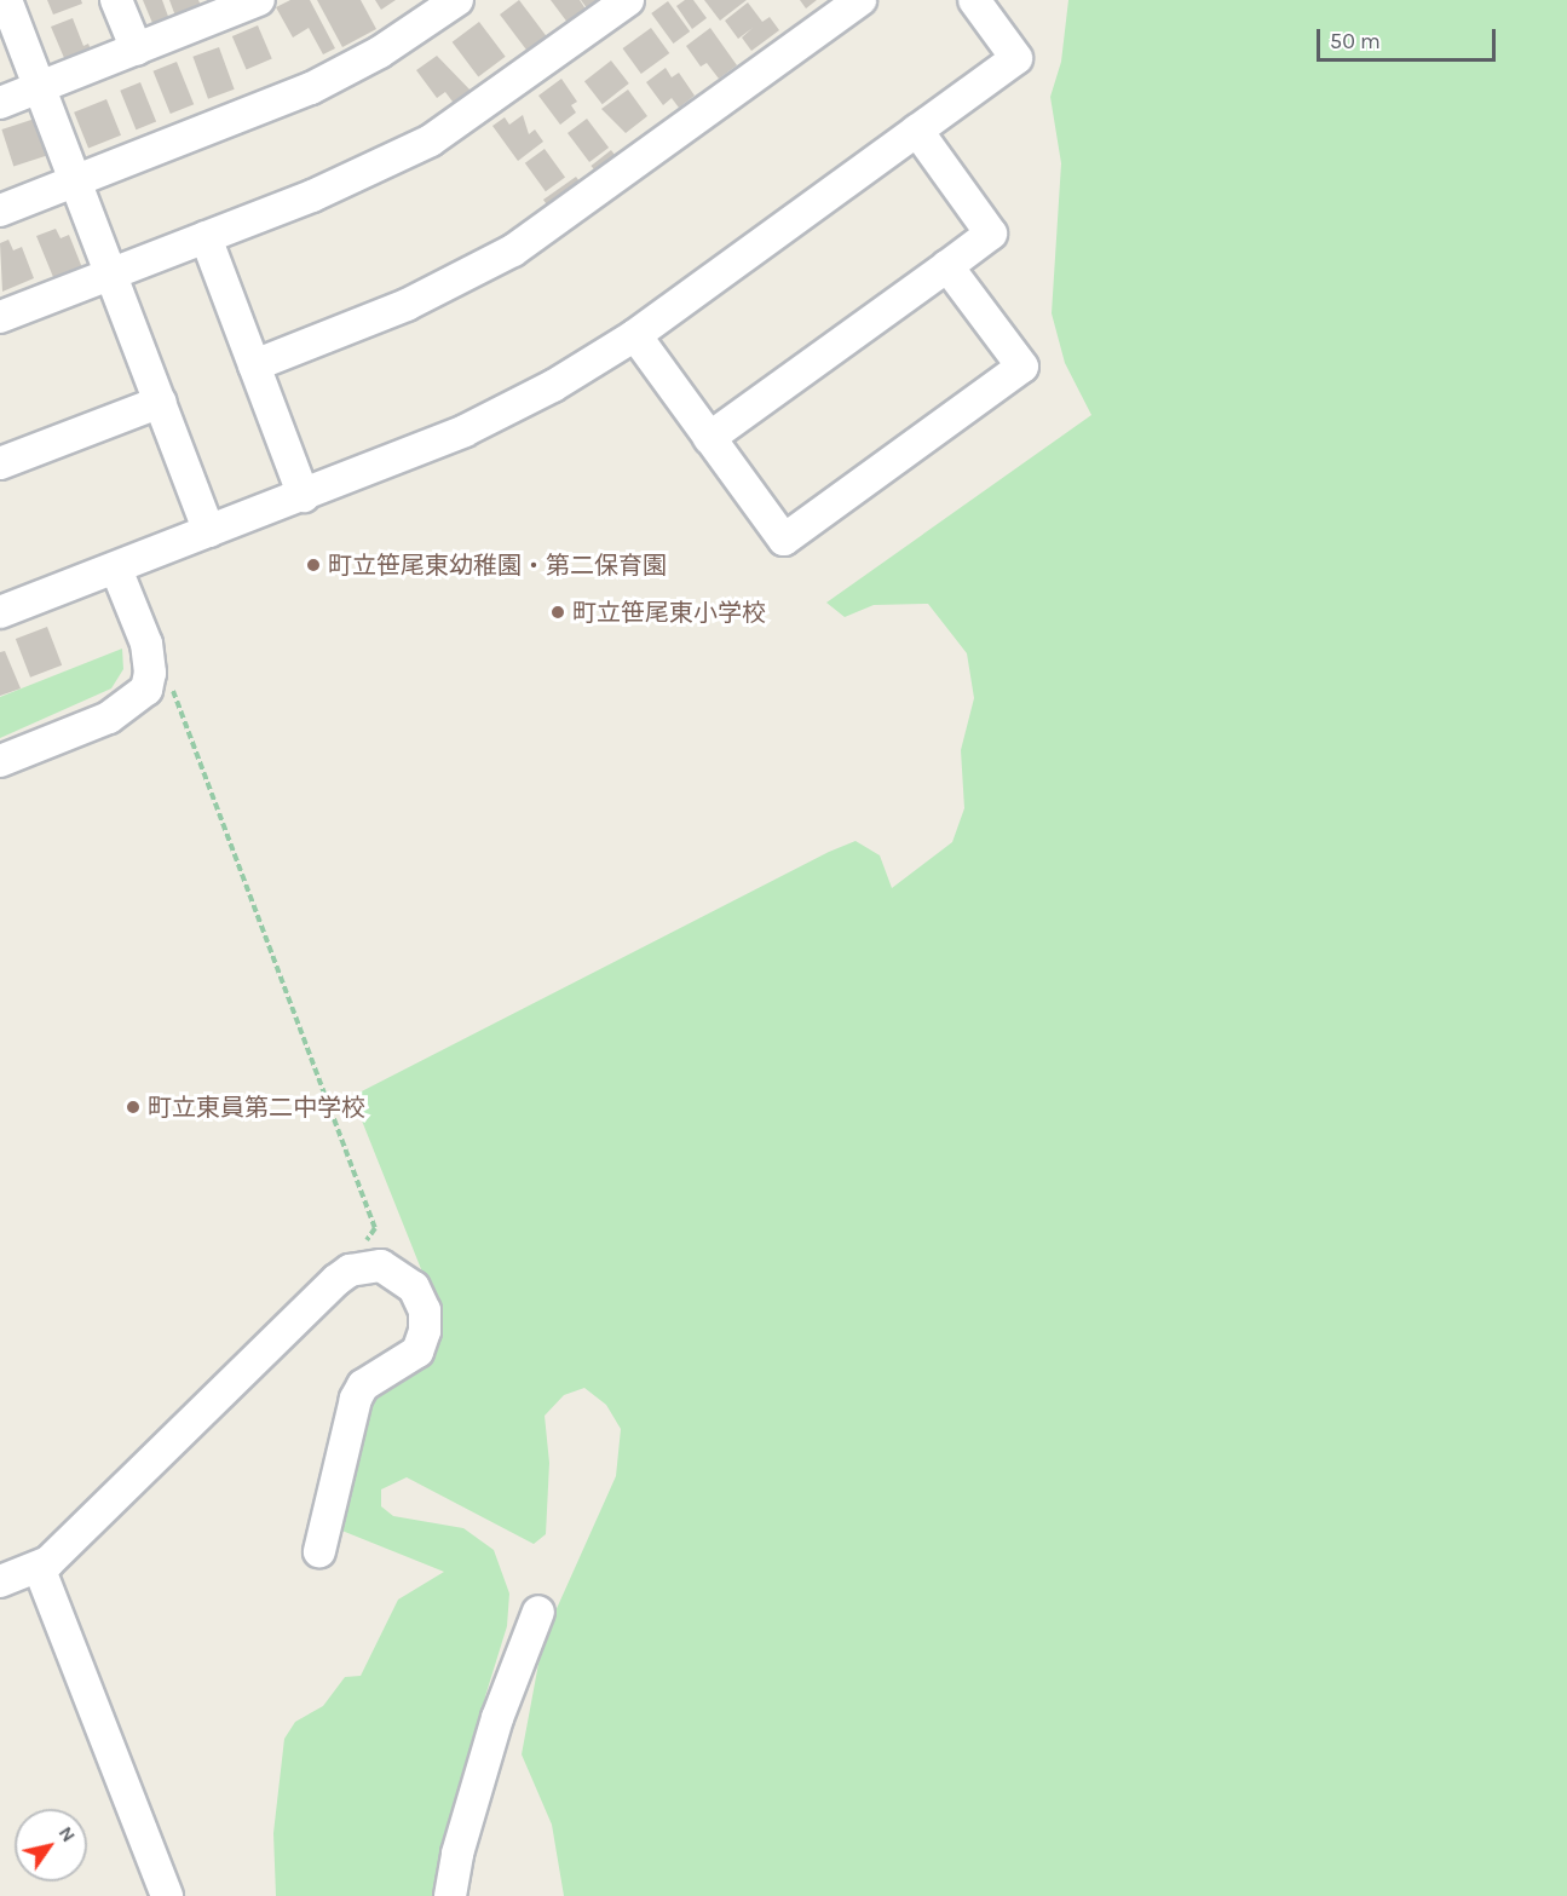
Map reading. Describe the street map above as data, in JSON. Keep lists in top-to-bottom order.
{
  "places": ["町立笹尾東幼稚園・第二保育園", "町立笹尾東小学校", "町立東員第二中学校"],
  "scale_bar": "50 m",
  "north": "top right"
}
